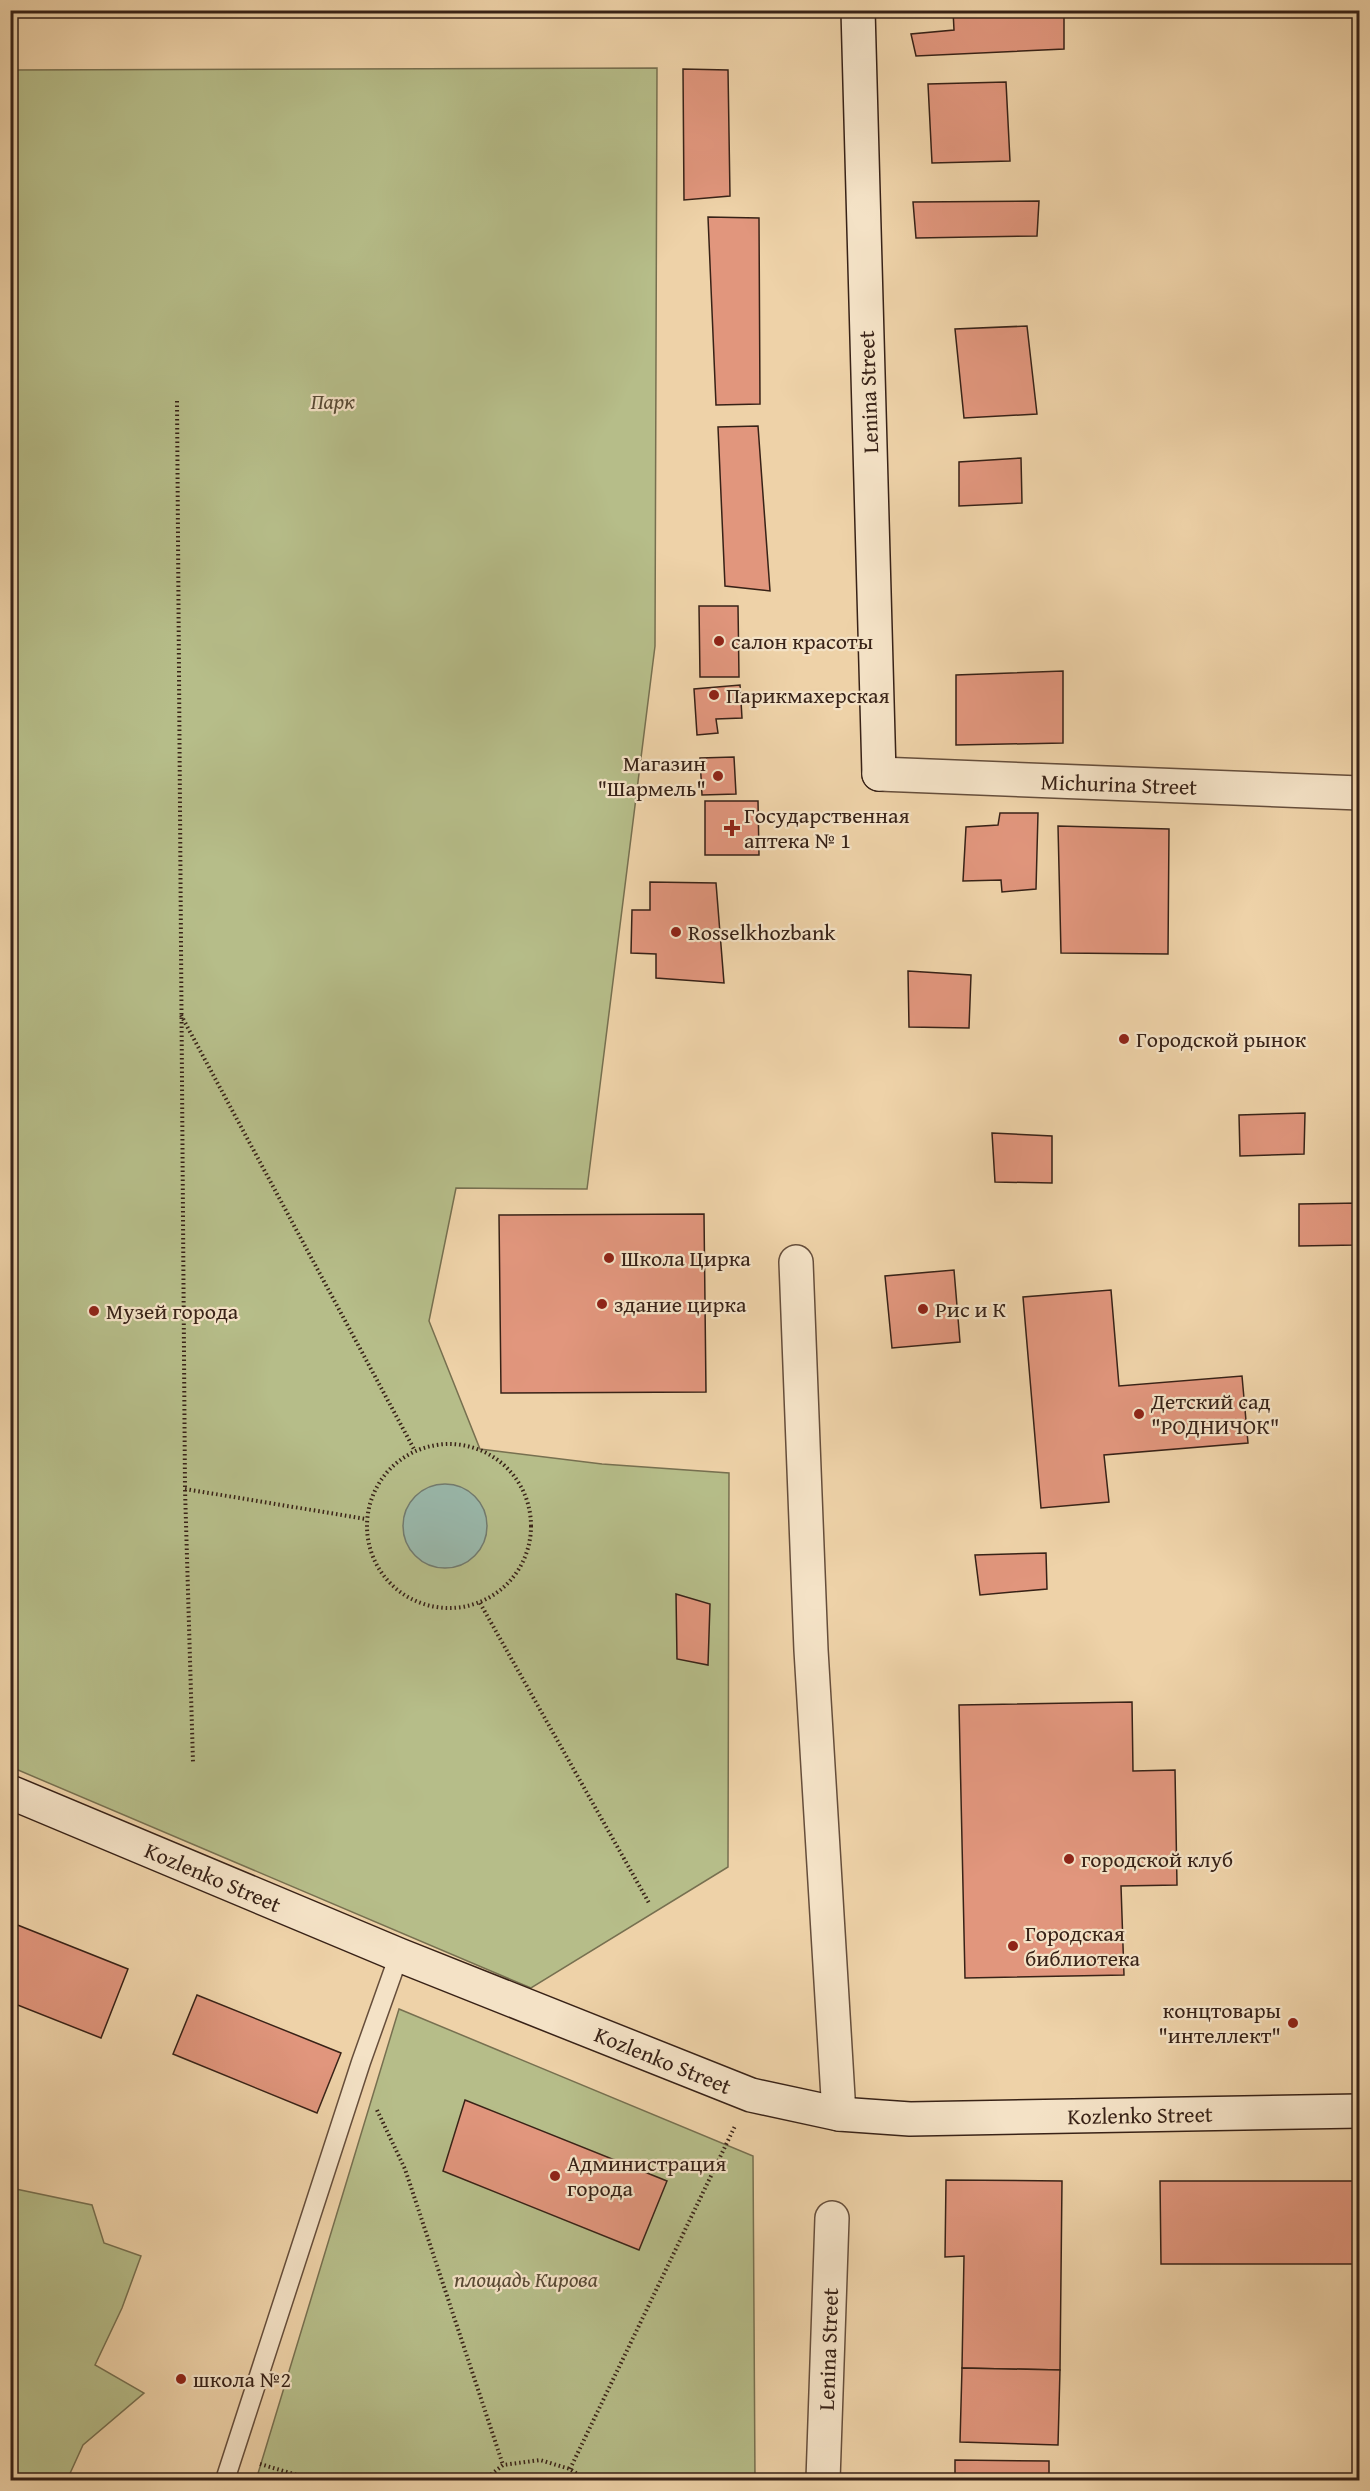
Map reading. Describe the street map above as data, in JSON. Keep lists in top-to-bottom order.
{
  "streets": {
    "street": ["Lenina Street", "Michurina Street", "Kozlenko Street"]
  },
  "crossings": [
    ["Lenina Street", "Michurina Street"]
  ],
  "parks": ["Парк", "площадь Кирова"],
  "places": {
    "other": [
      "салон красоты",
      "Парикмахерская",
      "Магазин \"Шармель\"",
      "Rosselkhozbank",
      "Городской рынок",
      "Школа Цирка",
      "здание цирка",
      "Рис и К",
      "Музей города",
      "Детский сад \"РОДНИЧОК\"",
      "городской клуб",
      "Городская библиотека",
      "концтовары \"интеллект\"",
      "Администрация города",
      "школа №2"
    ],
    "health": ["Государственная аптека № 1"]
  }
}
